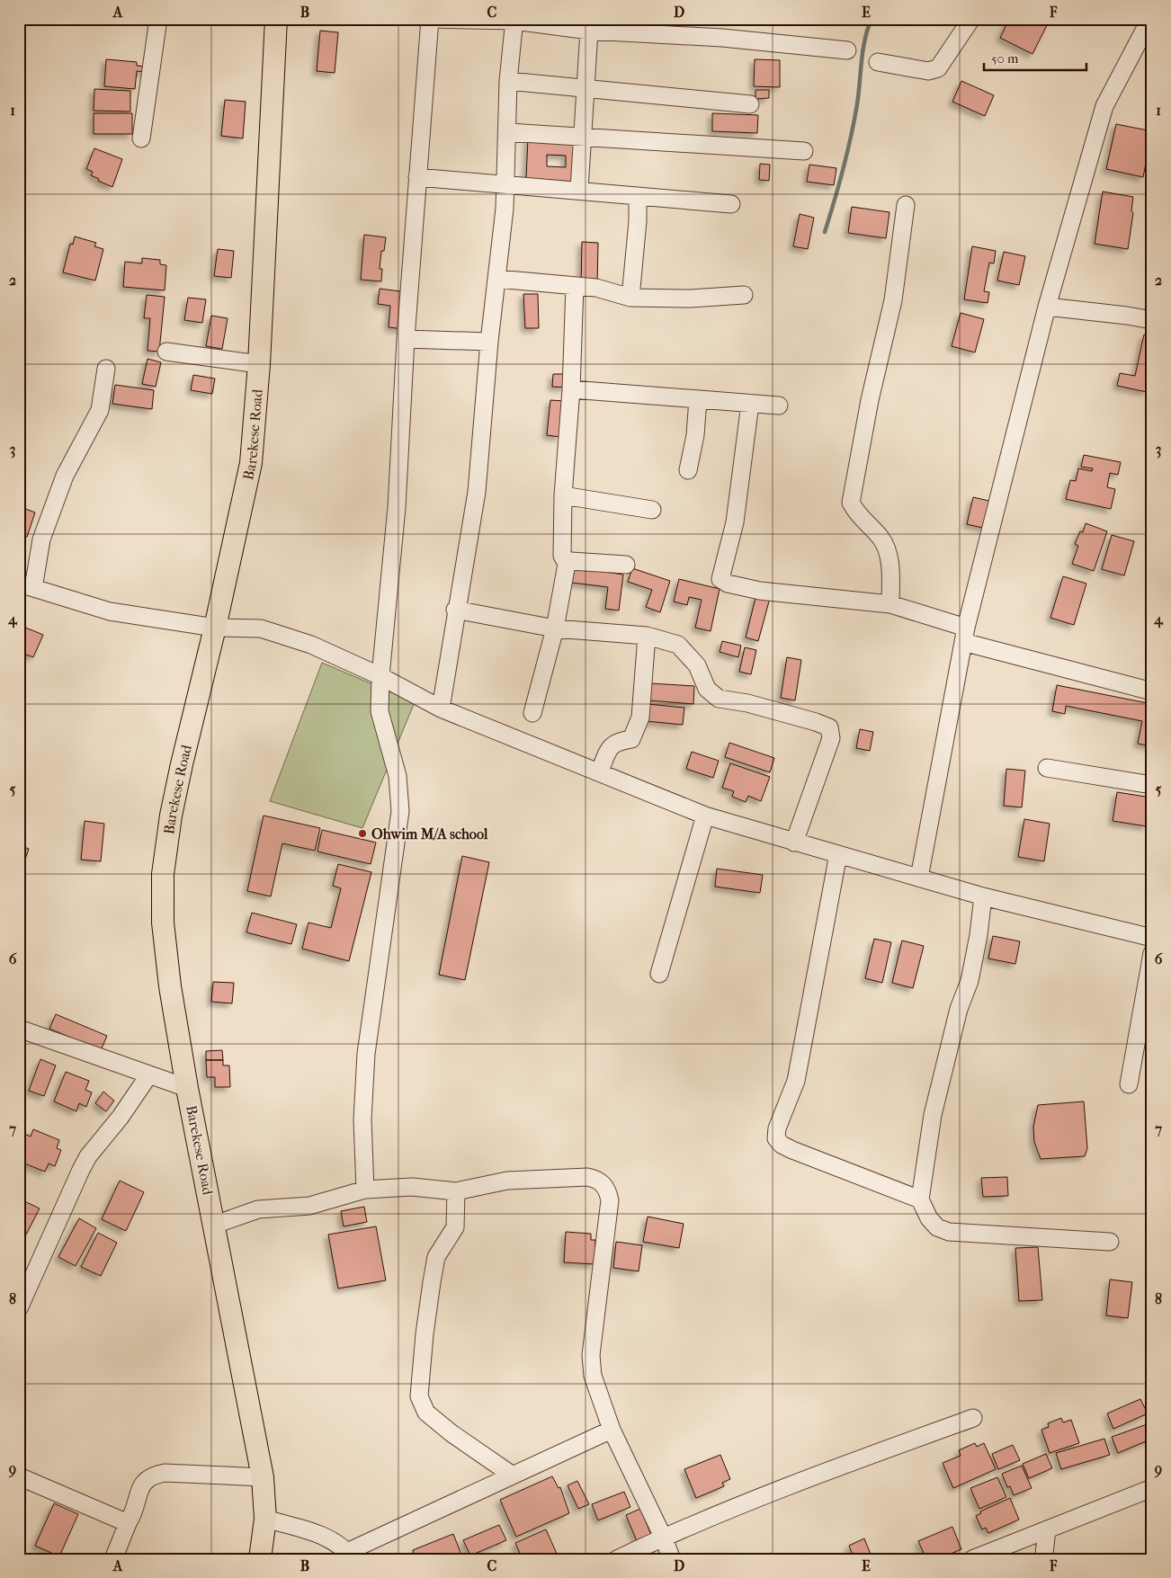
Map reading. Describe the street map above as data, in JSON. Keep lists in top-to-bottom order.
{
  "streets": {
    "main road": ["Barekese Road"]
  },
  "places": ["Ohwim M/A school"],
  "scale_bar": "50 m",
  "grid": {
    "columns": [
      "A",
      "B",
      "C",
      "D",
      "E",
      "F"
    ],
    "rows": [
      "1",
      "2",
      "3",
      "4",
      "5",
      "6",
      "7",
      "8",
      "9"
    ]
  }
}
